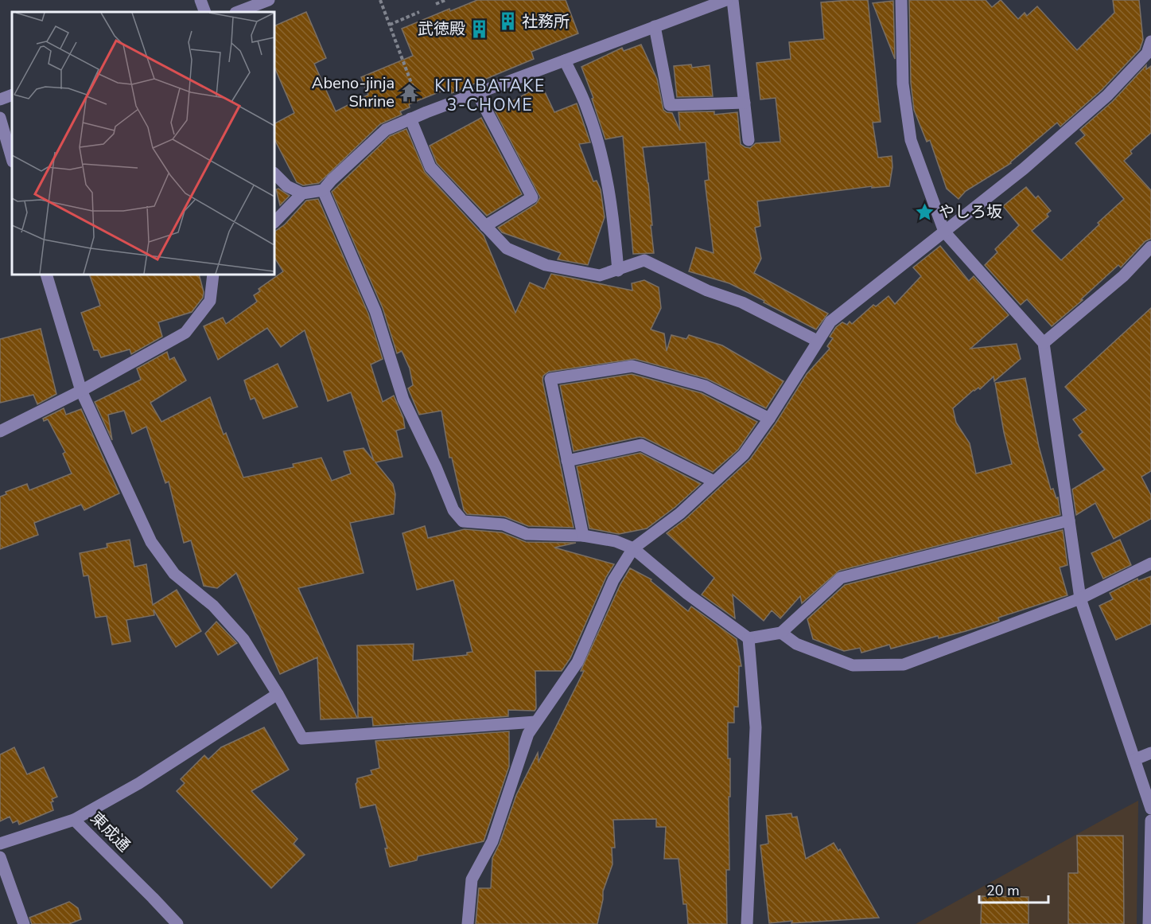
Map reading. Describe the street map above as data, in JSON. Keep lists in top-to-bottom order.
{
  "streets": {
    "street": ["東成通"]
  },
  "districts": ["KITABATAKE 3-CHOME"],
  "places": {
    "building": ["社務所", "武徳殿"],
    "temple": ["Abeno-jinja Shrine"],
    "place": ["やしろ坂"]
  },
  "scale_bar": "20 m"
}
